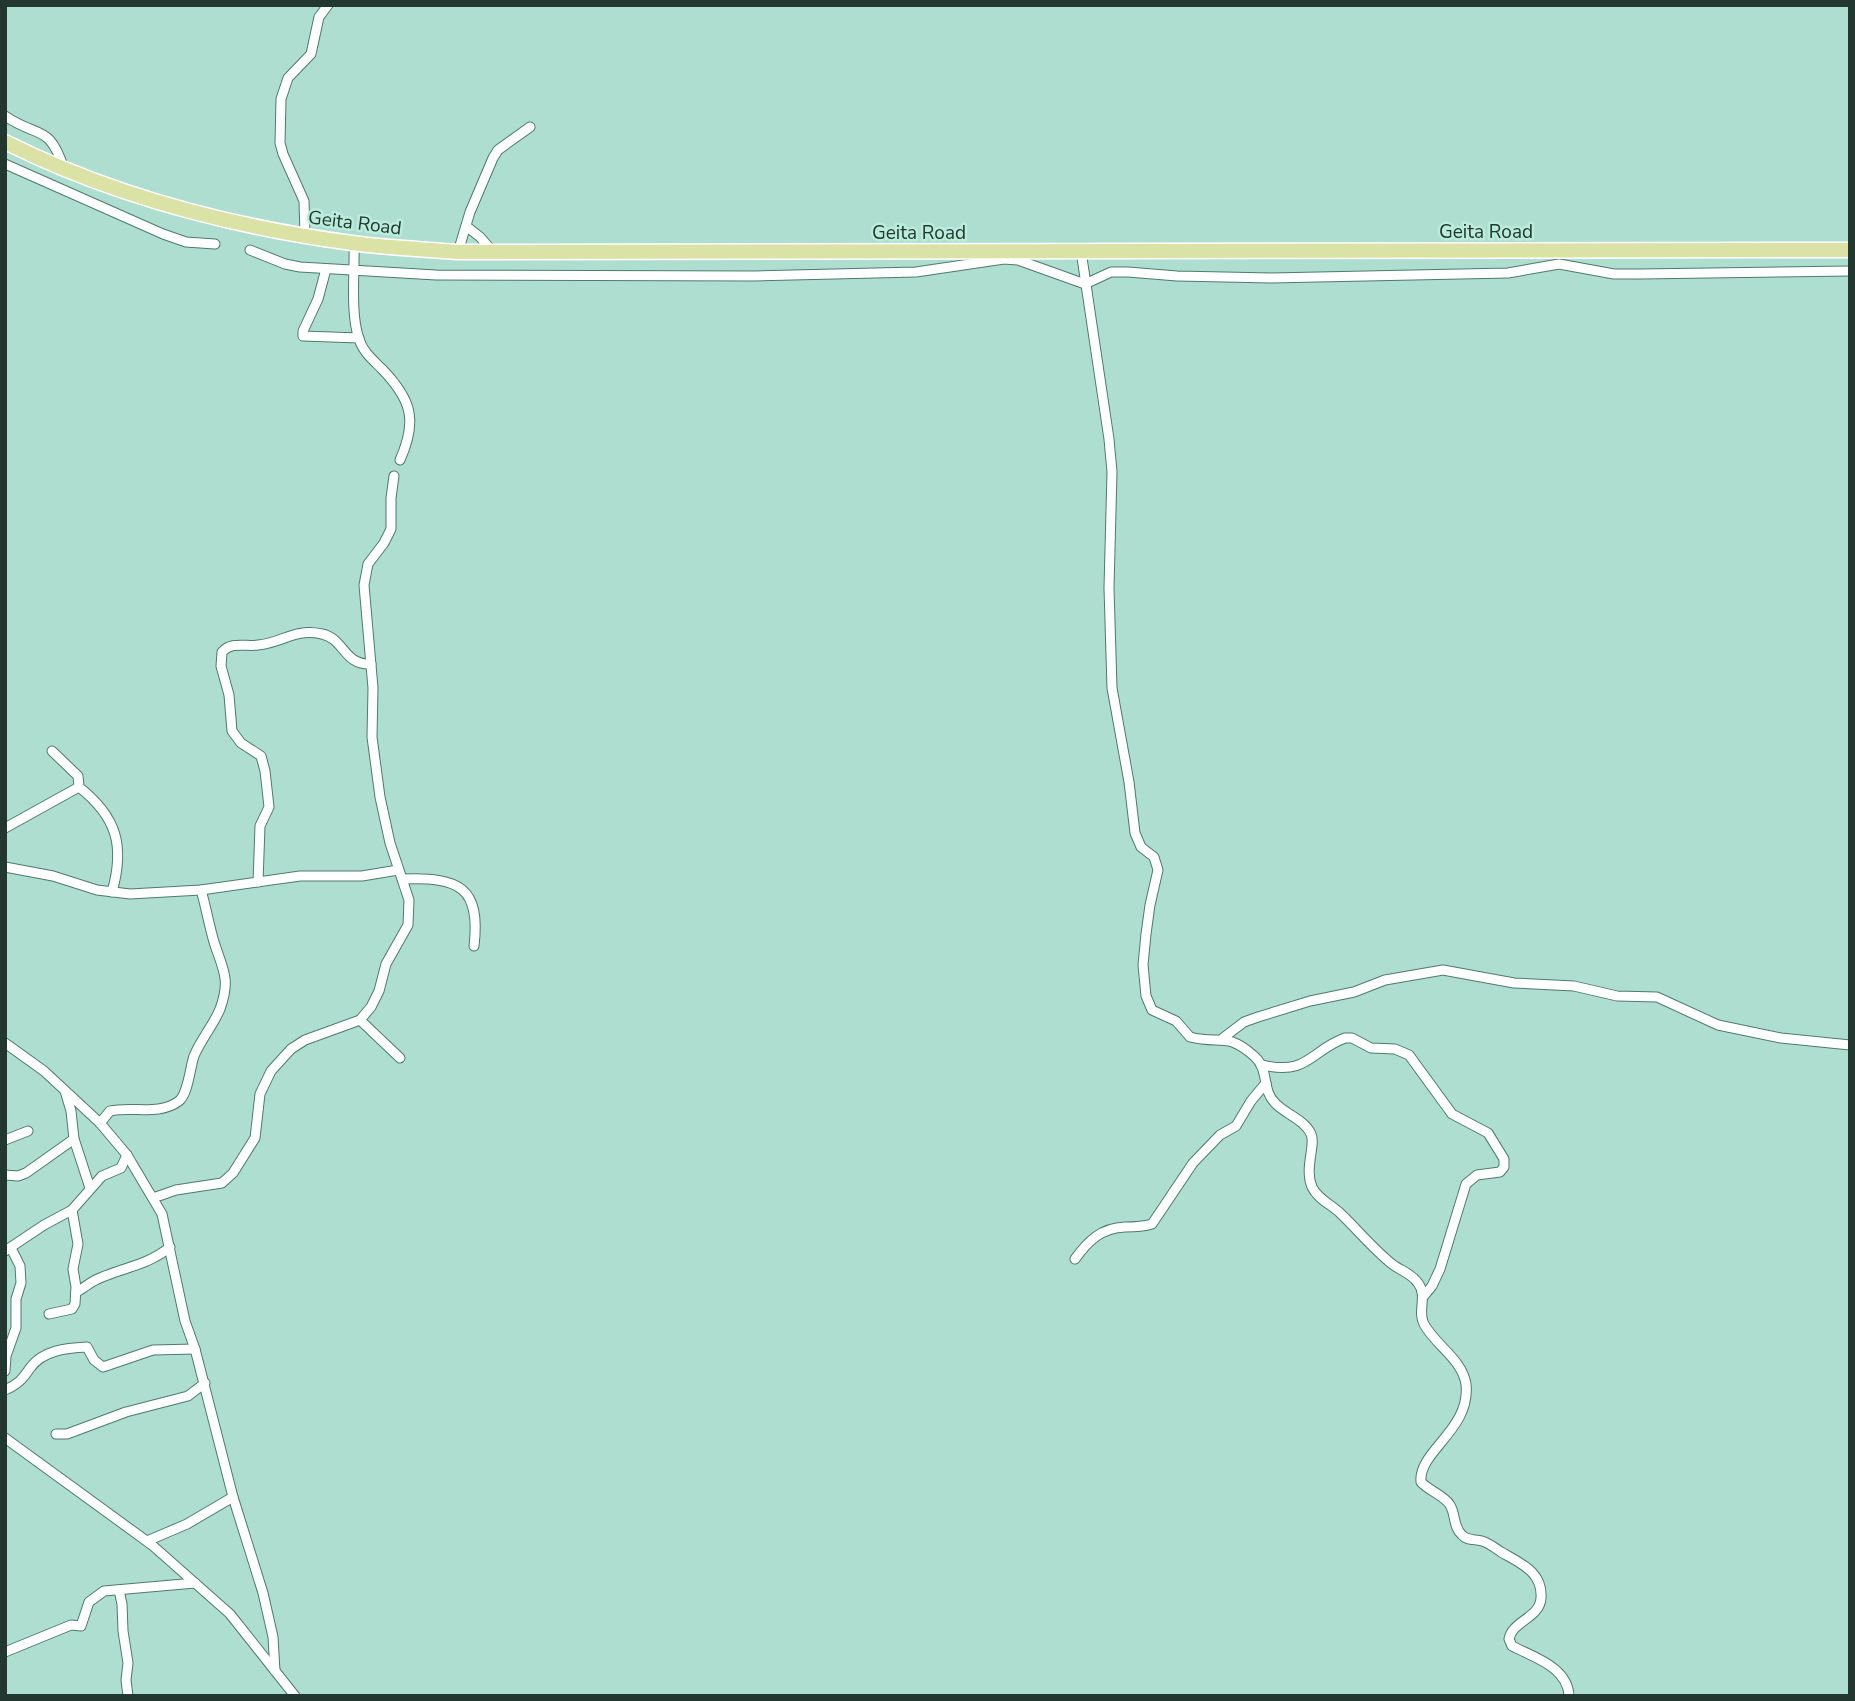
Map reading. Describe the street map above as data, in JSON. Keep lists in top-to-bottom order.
{
  "streets": {
    "highway": ["Geita Road"]
  }
}
